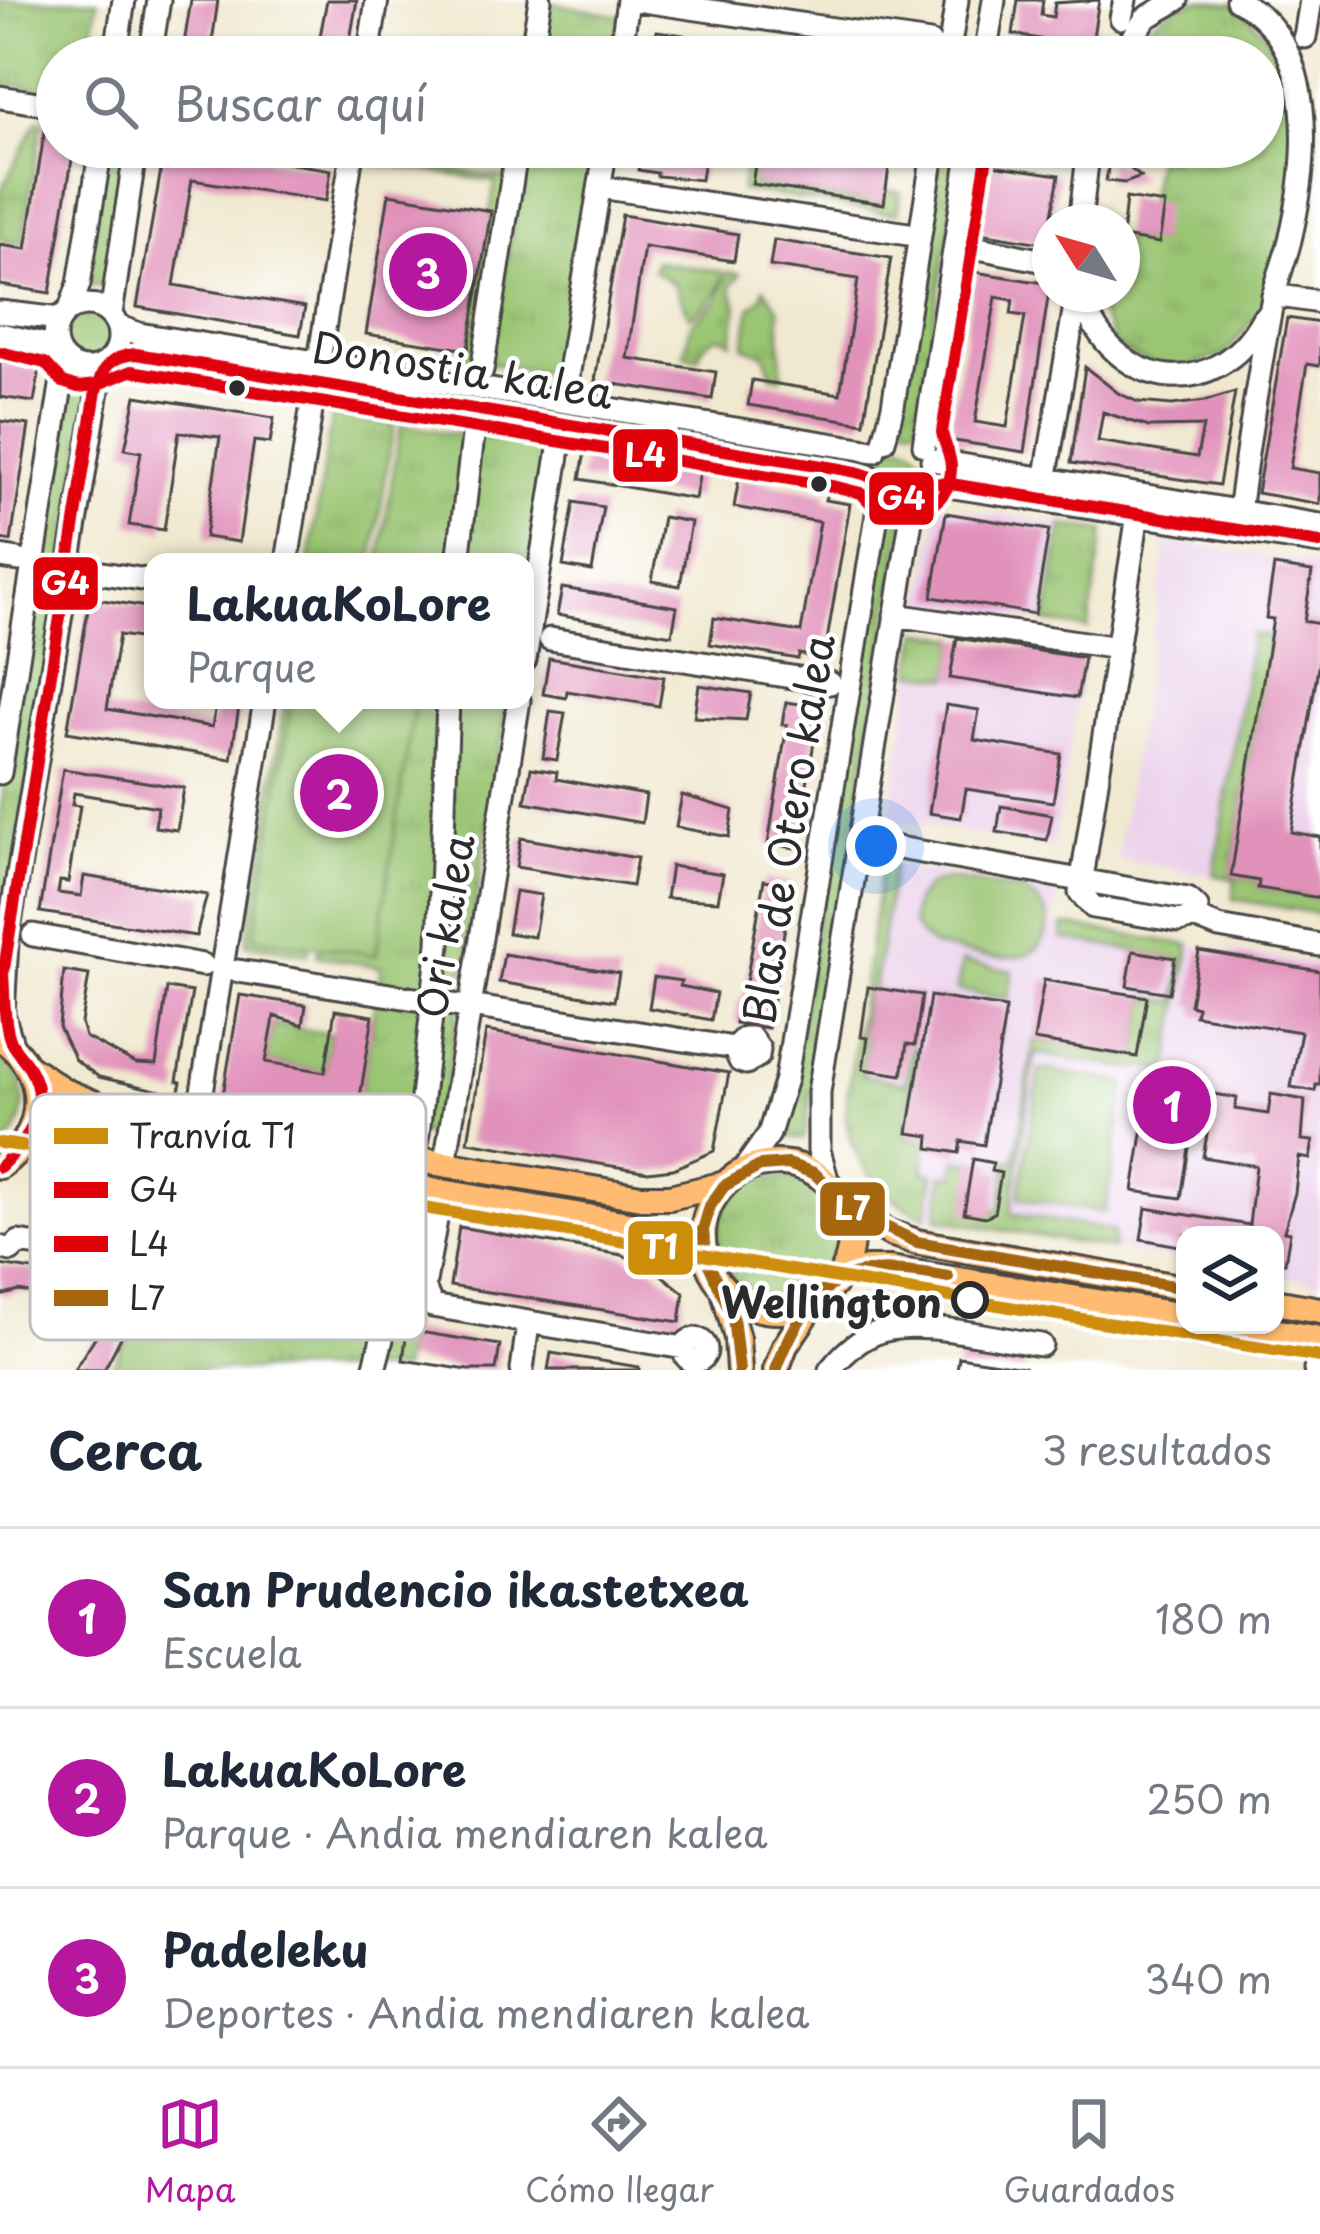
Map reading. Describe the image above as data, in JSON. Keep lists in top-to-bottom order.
{
  "streets": {
    "street": ["Donostia kalea", "Blas de Otero kalea", "Ori kalea"]
  },
  "crossings": [
    ["Donostia kalea", "Blas de Otero kalea"]
  ],
  "places": ["Wellington"],
  "lines": [
    "transit line L4",
    "transit line G4",
    "tram line T1",
    "transit line L7"
  ],
  "legend": [
    "Tranvía T1",
    "G4",
    "L4",
    "L7"
  ],
  "north": "top left",
  "page": {
    "search": "Buscar aquí",
    "pins": ["3", "2", "1"],
    "popup": ["LakuaKoLore", "Parque"],
    "heading": ["Cerca", "3 resultados"],
    "list": [
      {
        "mark": "1",
        "name": "San Prudencio ikastetxea",
        "note": "Escuela",
        "value": "180 m"
      },
      {
        "mark": "2",
        "name": "LakuaKoLore",
        "note": "Parque · Andia mendiaren kalea",
        "value": "250 m"
      },
      {
        "mark": "3",
        "name": "Padeleku",
        "note": "Deportes · Andia mendiaren kalea",
        "value": "340 m"
      }
    ],
    "nav": ["Mapa", "Cómo llegar", "Guardados"]
  }
}
